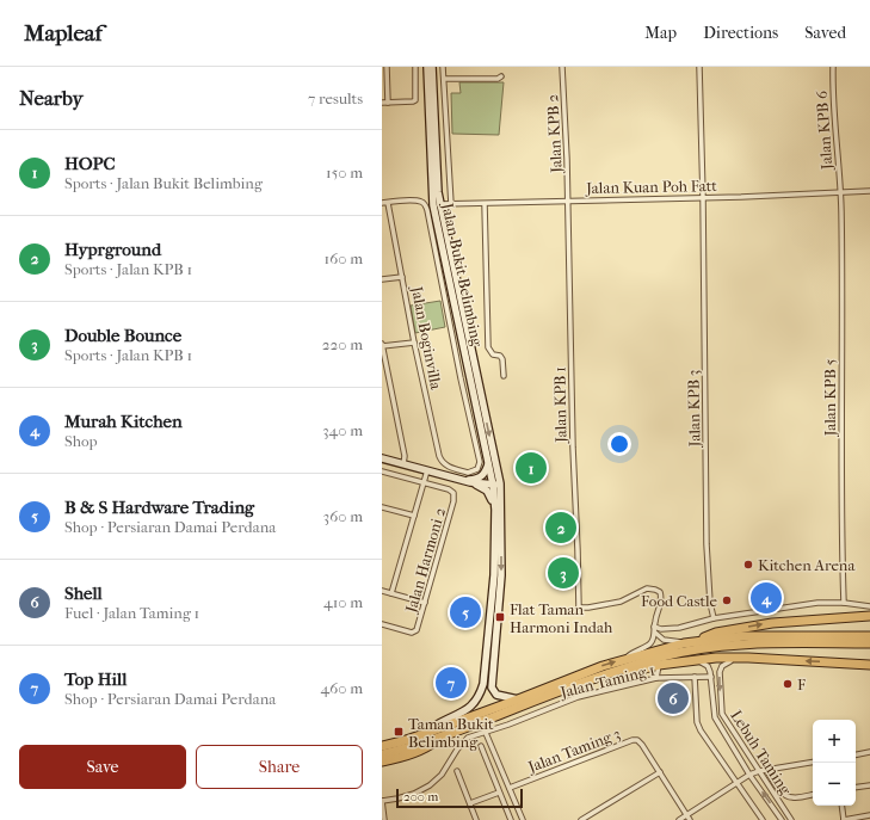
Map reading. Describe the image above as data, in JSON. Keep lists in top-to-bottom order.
{
  "streets": {
    "main road": ["Jalan Bukit Belimbing"],
    "street": [
      "Jalan KPB 6",
      "Jalan KPB 2",
      "Jalan Kuan Poh Fatt",
      "Jalan Boginvilla",
      "Jalan KPB 5",
      "Jalan KPB 1",
      "Jalan KPB 3",
      "Jalan Harmoni 2",
      "Jalan Taming 1",
      "Jalan Taming 3",
      "Lebuh Taming"
    ]
  },
  "crossings": [
    ["Jalan KPB 6", "Jalan Kuan Poh Fatt"],
    ["Jalan KPB 6", "Jalan KPB 5"],
    ["Jalan KPB 2", "Jalan Kuan Poh Fatt"],
    ["Jalan KPB 2", "Jalan KPB 1"],
    ["Jalan Kuan Poh Fatt", "Jalan Bukit Belimbing"],
    ["Jalan Kuan Poh Fatt", "Jalan KPB 5"],
    ["Jalan Kuan Poh Fatt", "Jalan KPB 1"],
    ["Jalan Kuan Poh Fatt", "Jalan KPB 3"],
    ["Jalan Taming 1", "Lebuh Taming"]
  ],
  "places": {
    "other": ["Kitchen Arena", "Food Castle", "F"],
    "transit": ["Flat Taman Harmoni Indah", "Taman Bukit Belimbing"]
  },
  "scale_bar": "200 m",
  "page": {
    "header": "Mapleaf",
    "nav": ["Map", "Directions", "Saved"],
    "heading": ["Nearby", "7 results"],
    "list": [
      {
        "mark": "1",
        "name": "HOPC",
        "note": "Sports · Jalan Bukit Belimbing",
        "value": "150 m"
      },
      {
        "mark": "2",
        "name": "Hyprground",
        "note": "Sports · Jalan KPB 1",
        "value": "160 m"
      },
      {
        "mark": "3",
        "name": "Double Bounce",
        "note": "Sports · Jalan KPB 1",
        "value": "220 m"
      },
      {
        "mark": "4",
        "name": "Murah Kitchen",
        "note": "Shop",
        "value": "340 m"
      },
      {
        "mark": "5",
        "name": "B & S Hardware Trading",
        "note": "Shop · Persiaran Damai Perdana",
        "value": "360 m"
      },
      {
        "mark": "6",
        "name": "Shell",
        "note": "Fuel · Jalan Taming 1",
        "value": "410 m"
      },
      {
        "mark": "7",
        "name": "Top Hill",
        "note": "Shop · Persiaran Damai Perdana",
        "value": "460 m"
      }
    ],
    "pins": [
      "1",
      "2",
      "3",
      "4",
      "5",
      "7",
      "6"
    ],
    "map_buttons": ["+", "−"],
    "buttons": ["Save", "Share"],
    "scale": "200 m"
  }
}
